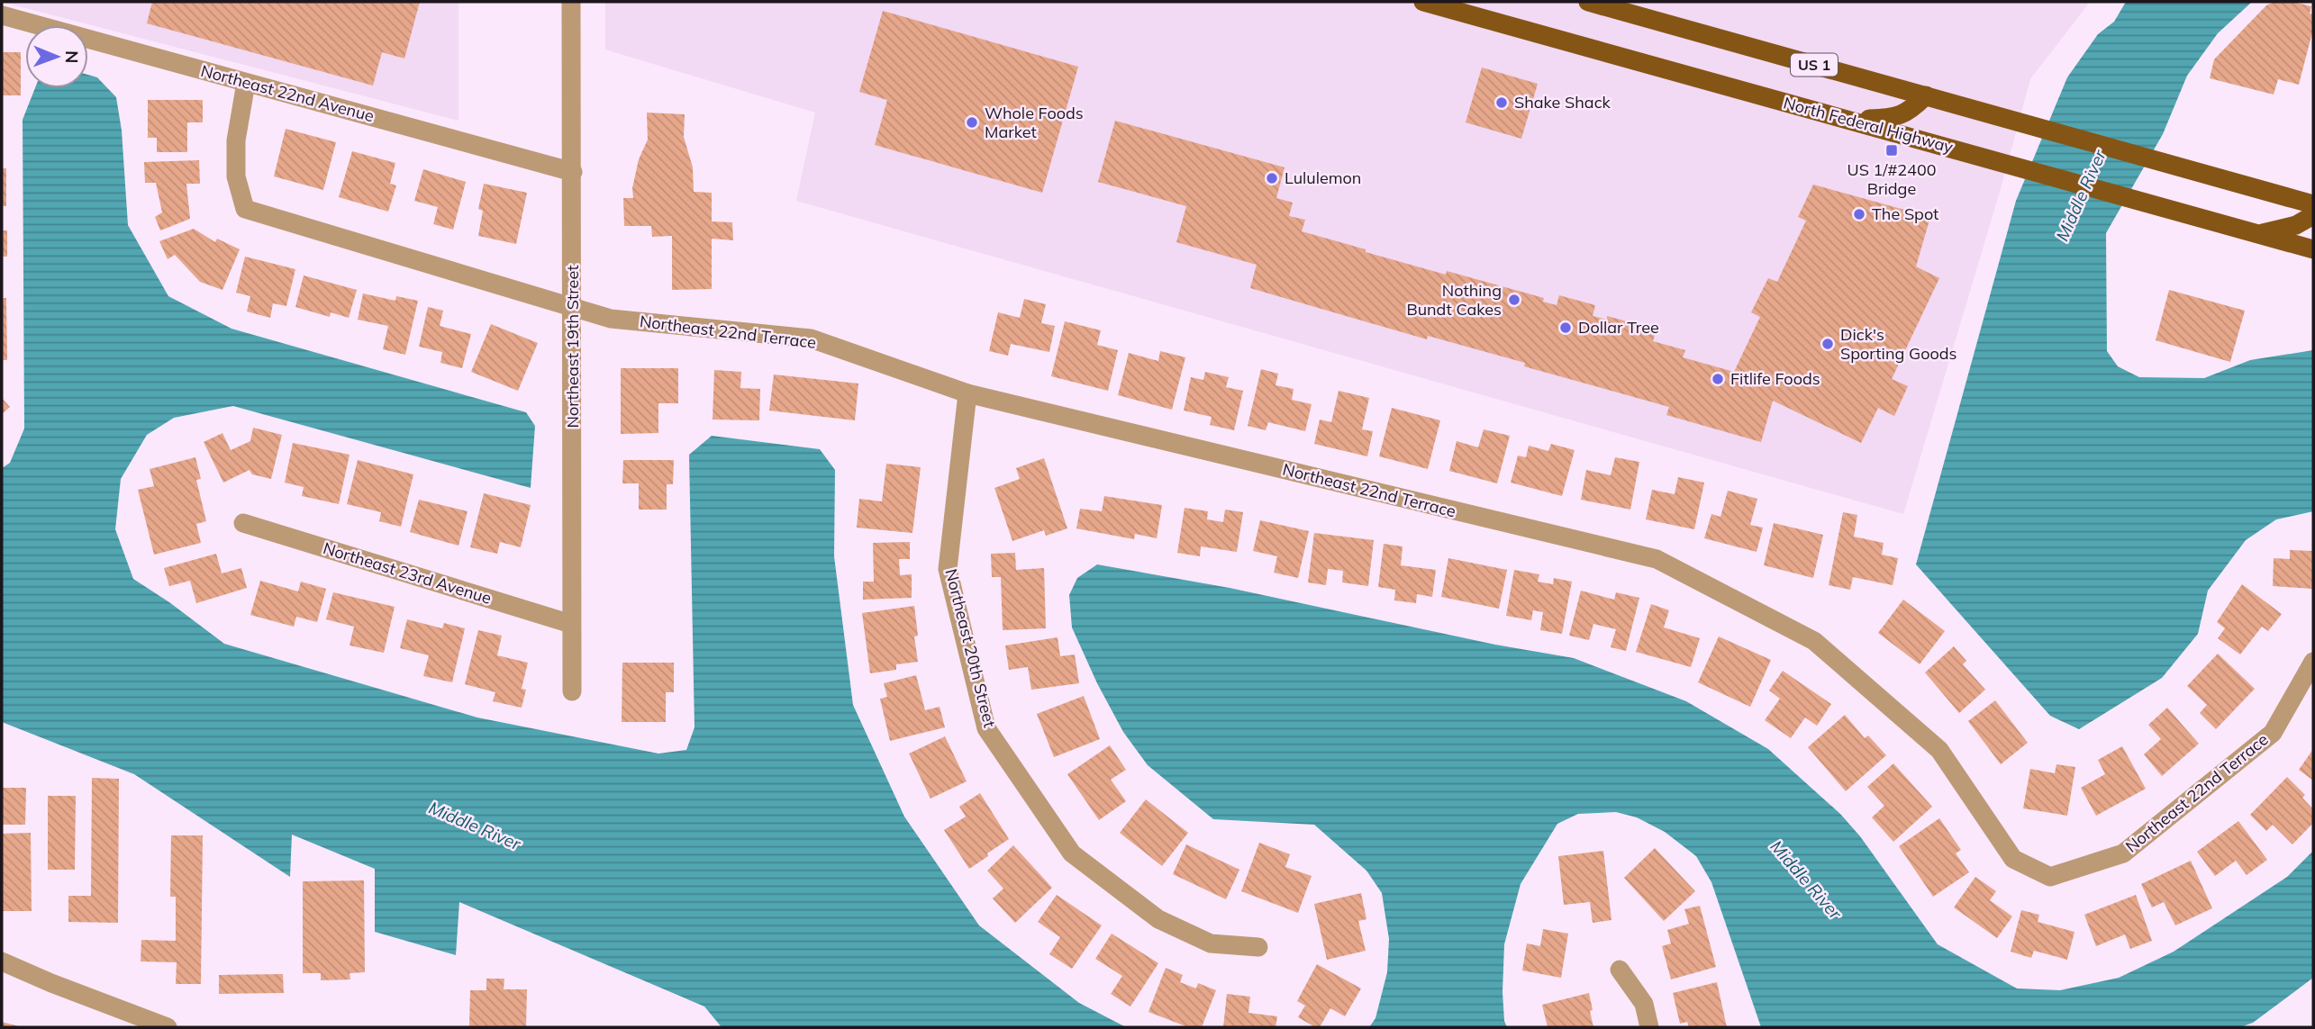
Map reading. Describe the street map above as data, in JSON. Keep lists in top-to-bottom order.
{
  "streets": {
    "main road": ["US 1", "North Federal Highway"],
    "street": [
      "Northeast 22nd Avenue",
      "Northeast 22nd Terrace",
      "Northeast 19th Street",
      "Northeast 23rd Avenue",
      "Northeast 20th Street"
    ]
  },
  "crossings": [
    ["Northeast 22nd Avenue", "Northeast 22nd Terrace"],
    ["Northeast 22nd Avenue", "Northeast 19th Street"],
    ["Northeast 22nd Terrace", "Northeast 19th Street"],
    ["Northeast 22nd Terrace", "Northeast 20th Street"],
    ["Northeast 19th Street", "Northeast 23rd Avenue"]
  ],
  "water": ["Middle River"],
  "places": {
    "other": [
      "Shake Shack",
      "Whole Foods Market",
      "Lululemon",
      "The Spot",
      "Nothing Bundt Cakes",
      "Dollar Tree",
      "Dick's Sporting Goods",
      "Fitlife Foods"
    ],
    "transit": ["US 1/#2400 Bridge"]
  },
  "north": "right"
}
